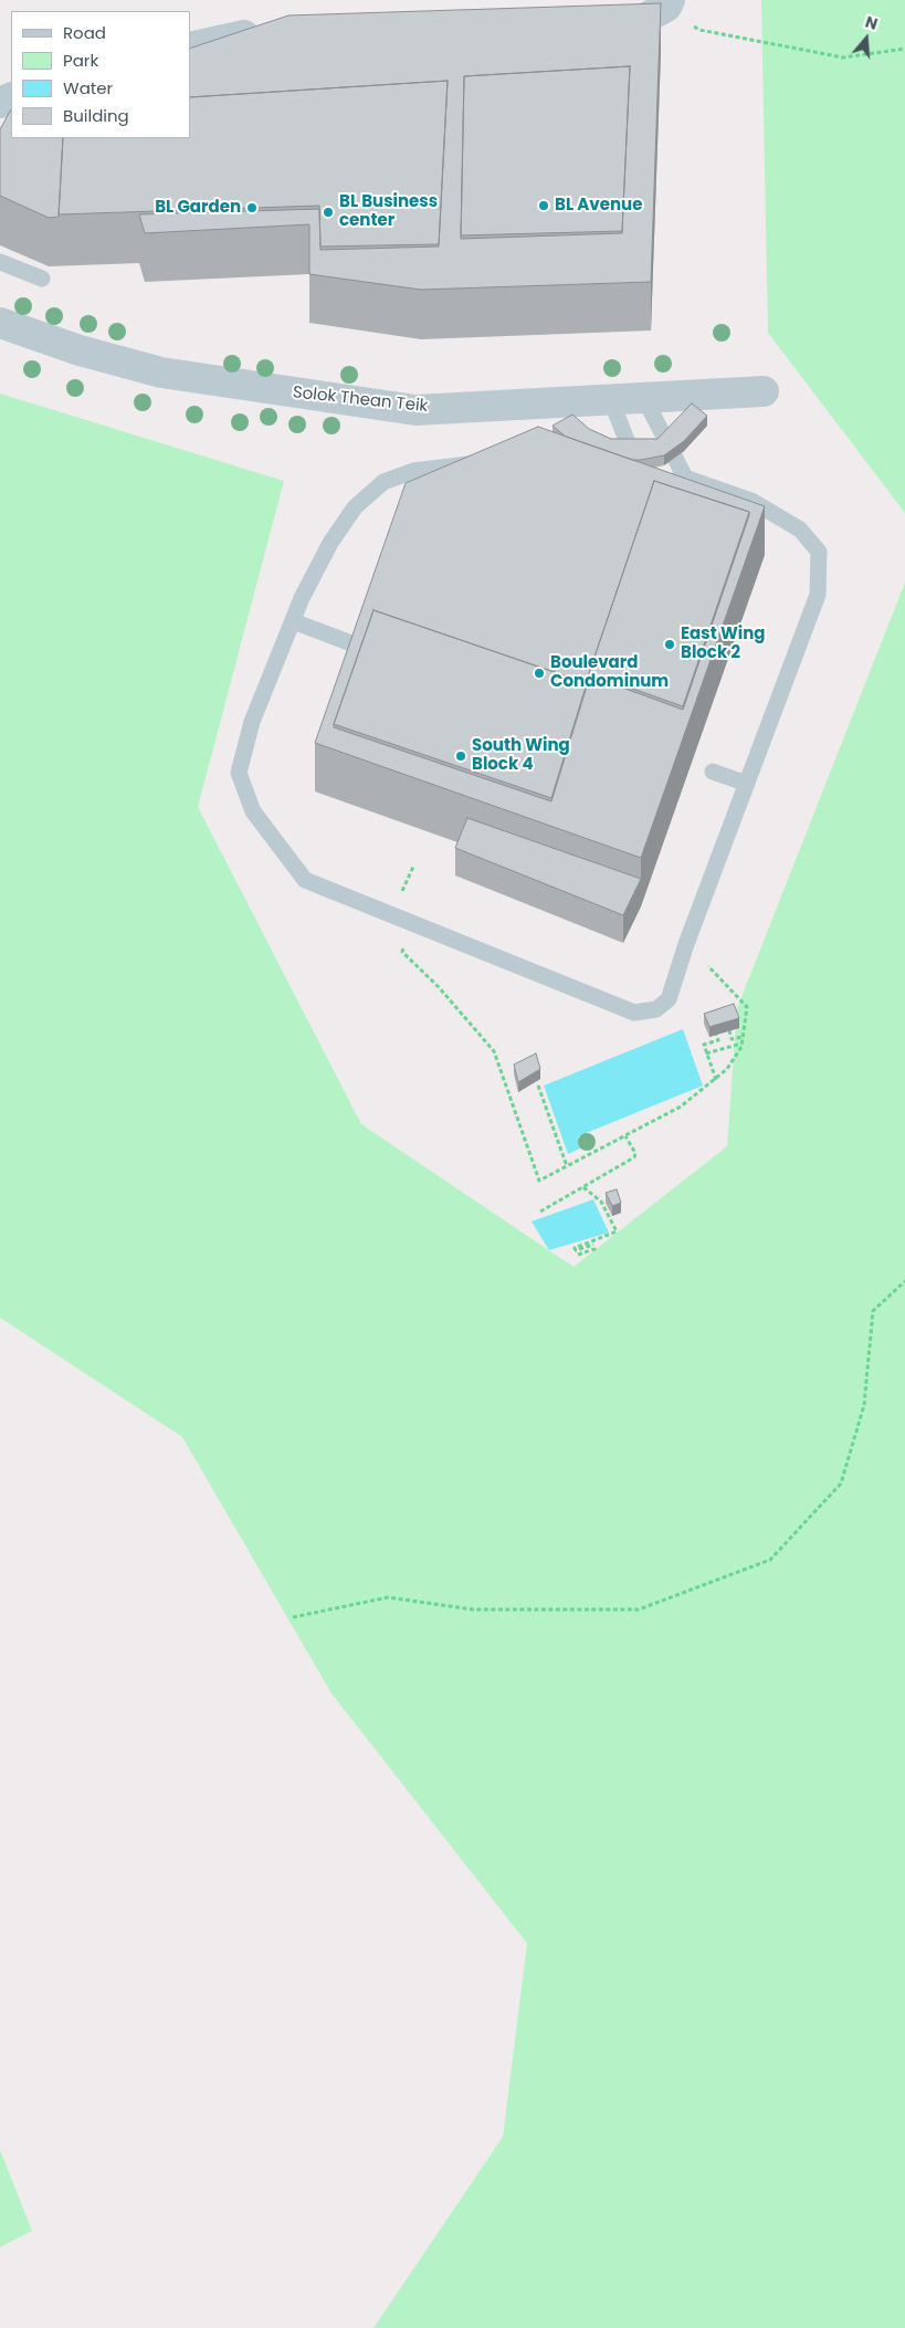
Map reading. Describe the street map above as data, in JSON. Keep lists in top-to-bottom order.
{
  "streets": {
    "street": ["Solok Thean Teik"]
  },
  "places": [
    "BL Avenue",
    "BL Garden",
    "BL Business center",
    "East Wing Block 2",
    "Boulevard Condominum",
    "South Wing Block 4"
  ],
  "legend": [
    "Road",
    "Park",
    "Water",
    "Building"
  ],
  "north": "top"
}
